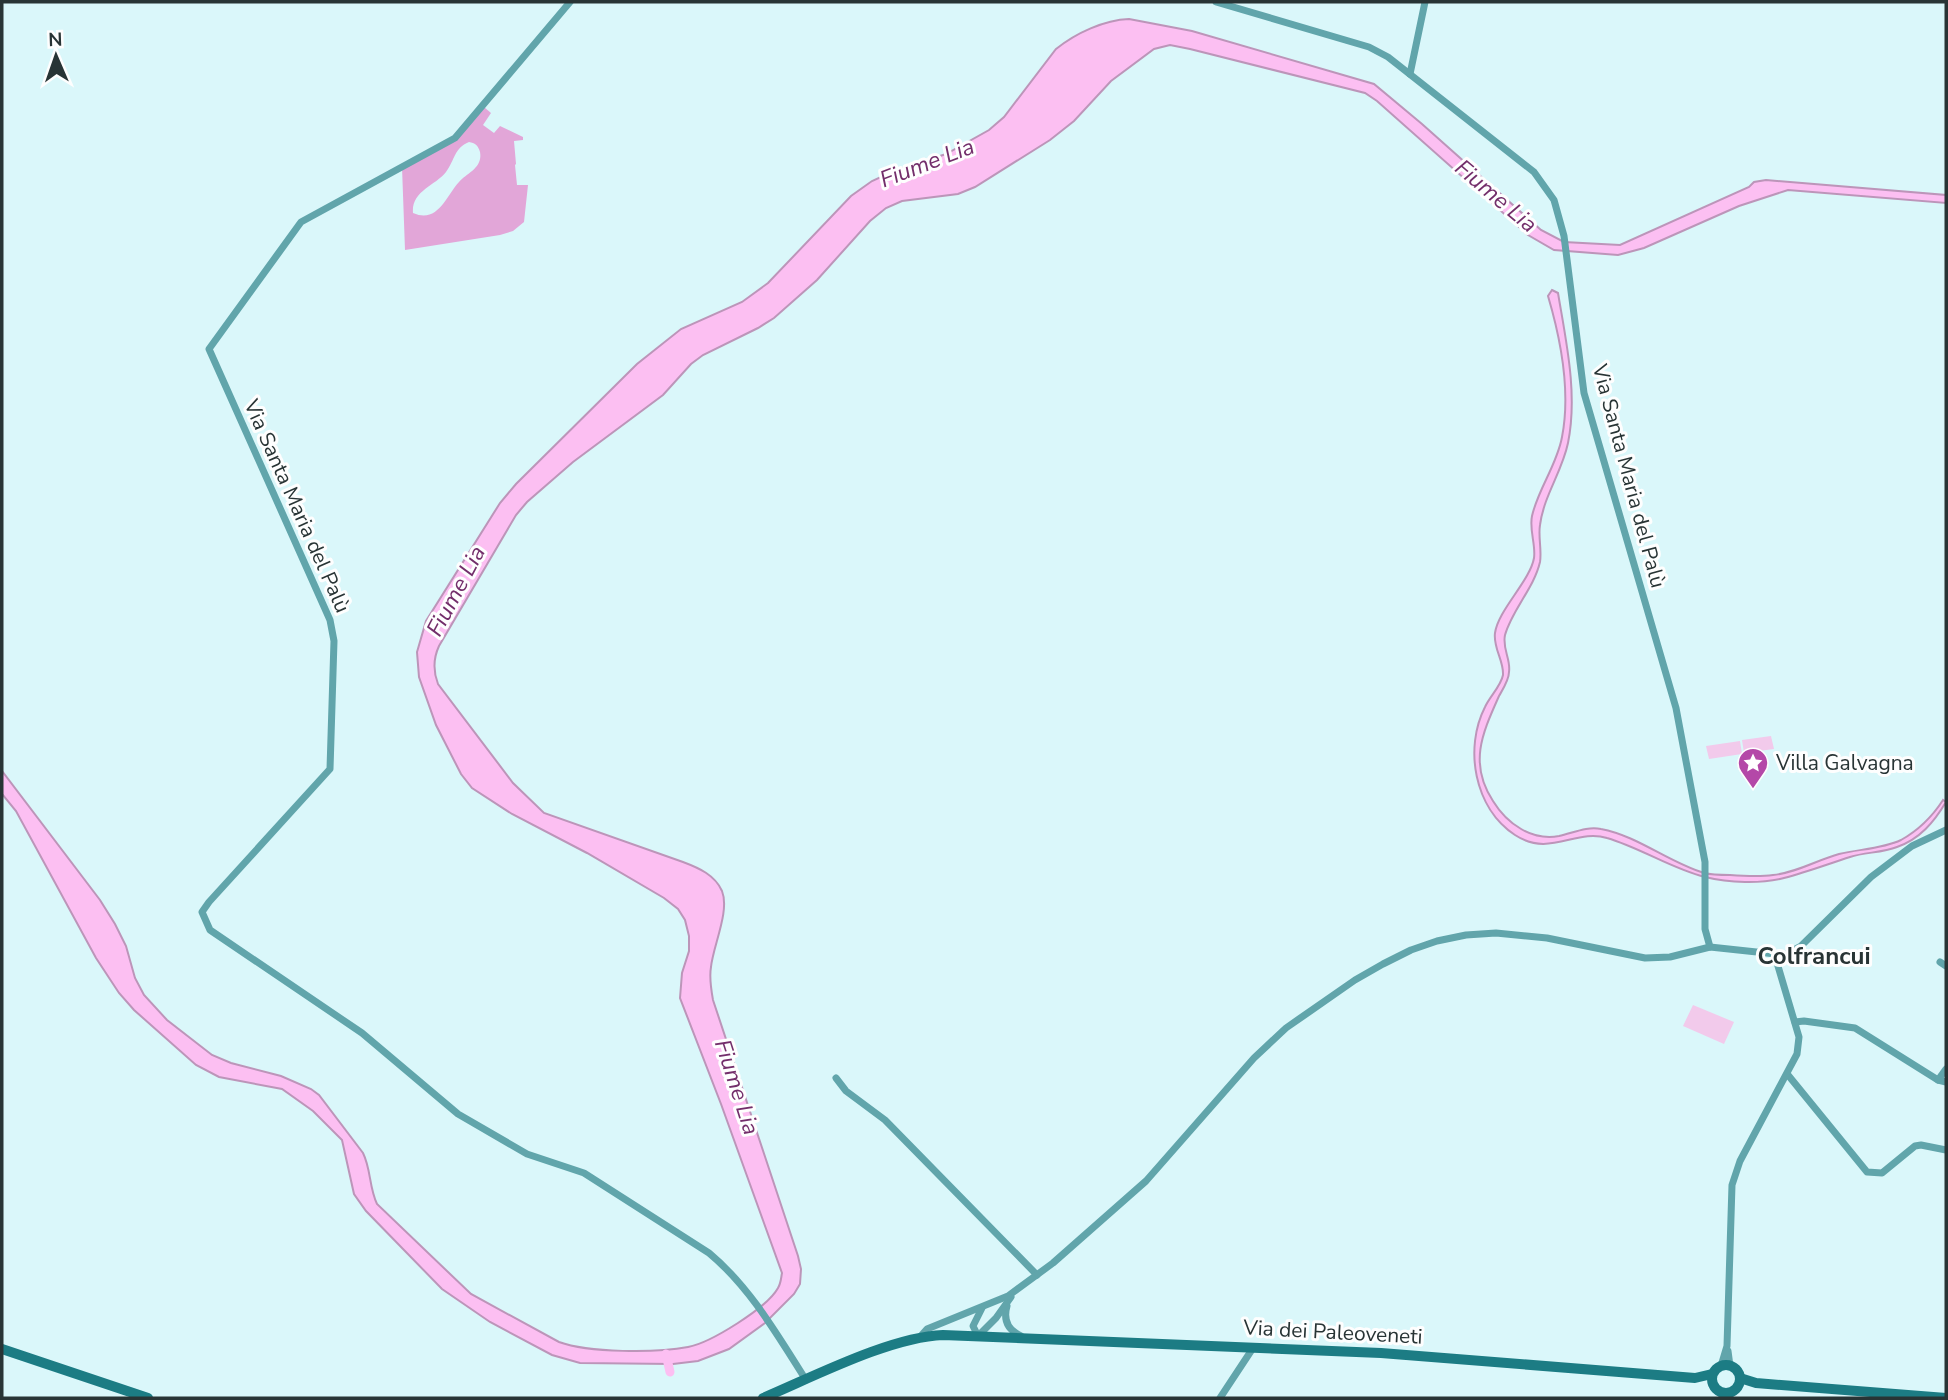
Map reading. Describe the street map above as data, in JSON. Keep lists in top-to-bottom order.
{
  "streets": {
    "main road": ["Via dei Paleoveneti"],
    "street": ["Via Santa Maria del Palù"]
  },
  "crossings": [
    ["Via Santa Maria del Palù", "Via dei Paleoveneti"]
  ],
  "districts": ["Colfrancui"],
  "water": ["Fiume Lia"],
  "places": {
    "place": ["Villa Galvagna"]
  },
  "north": "top"
}
